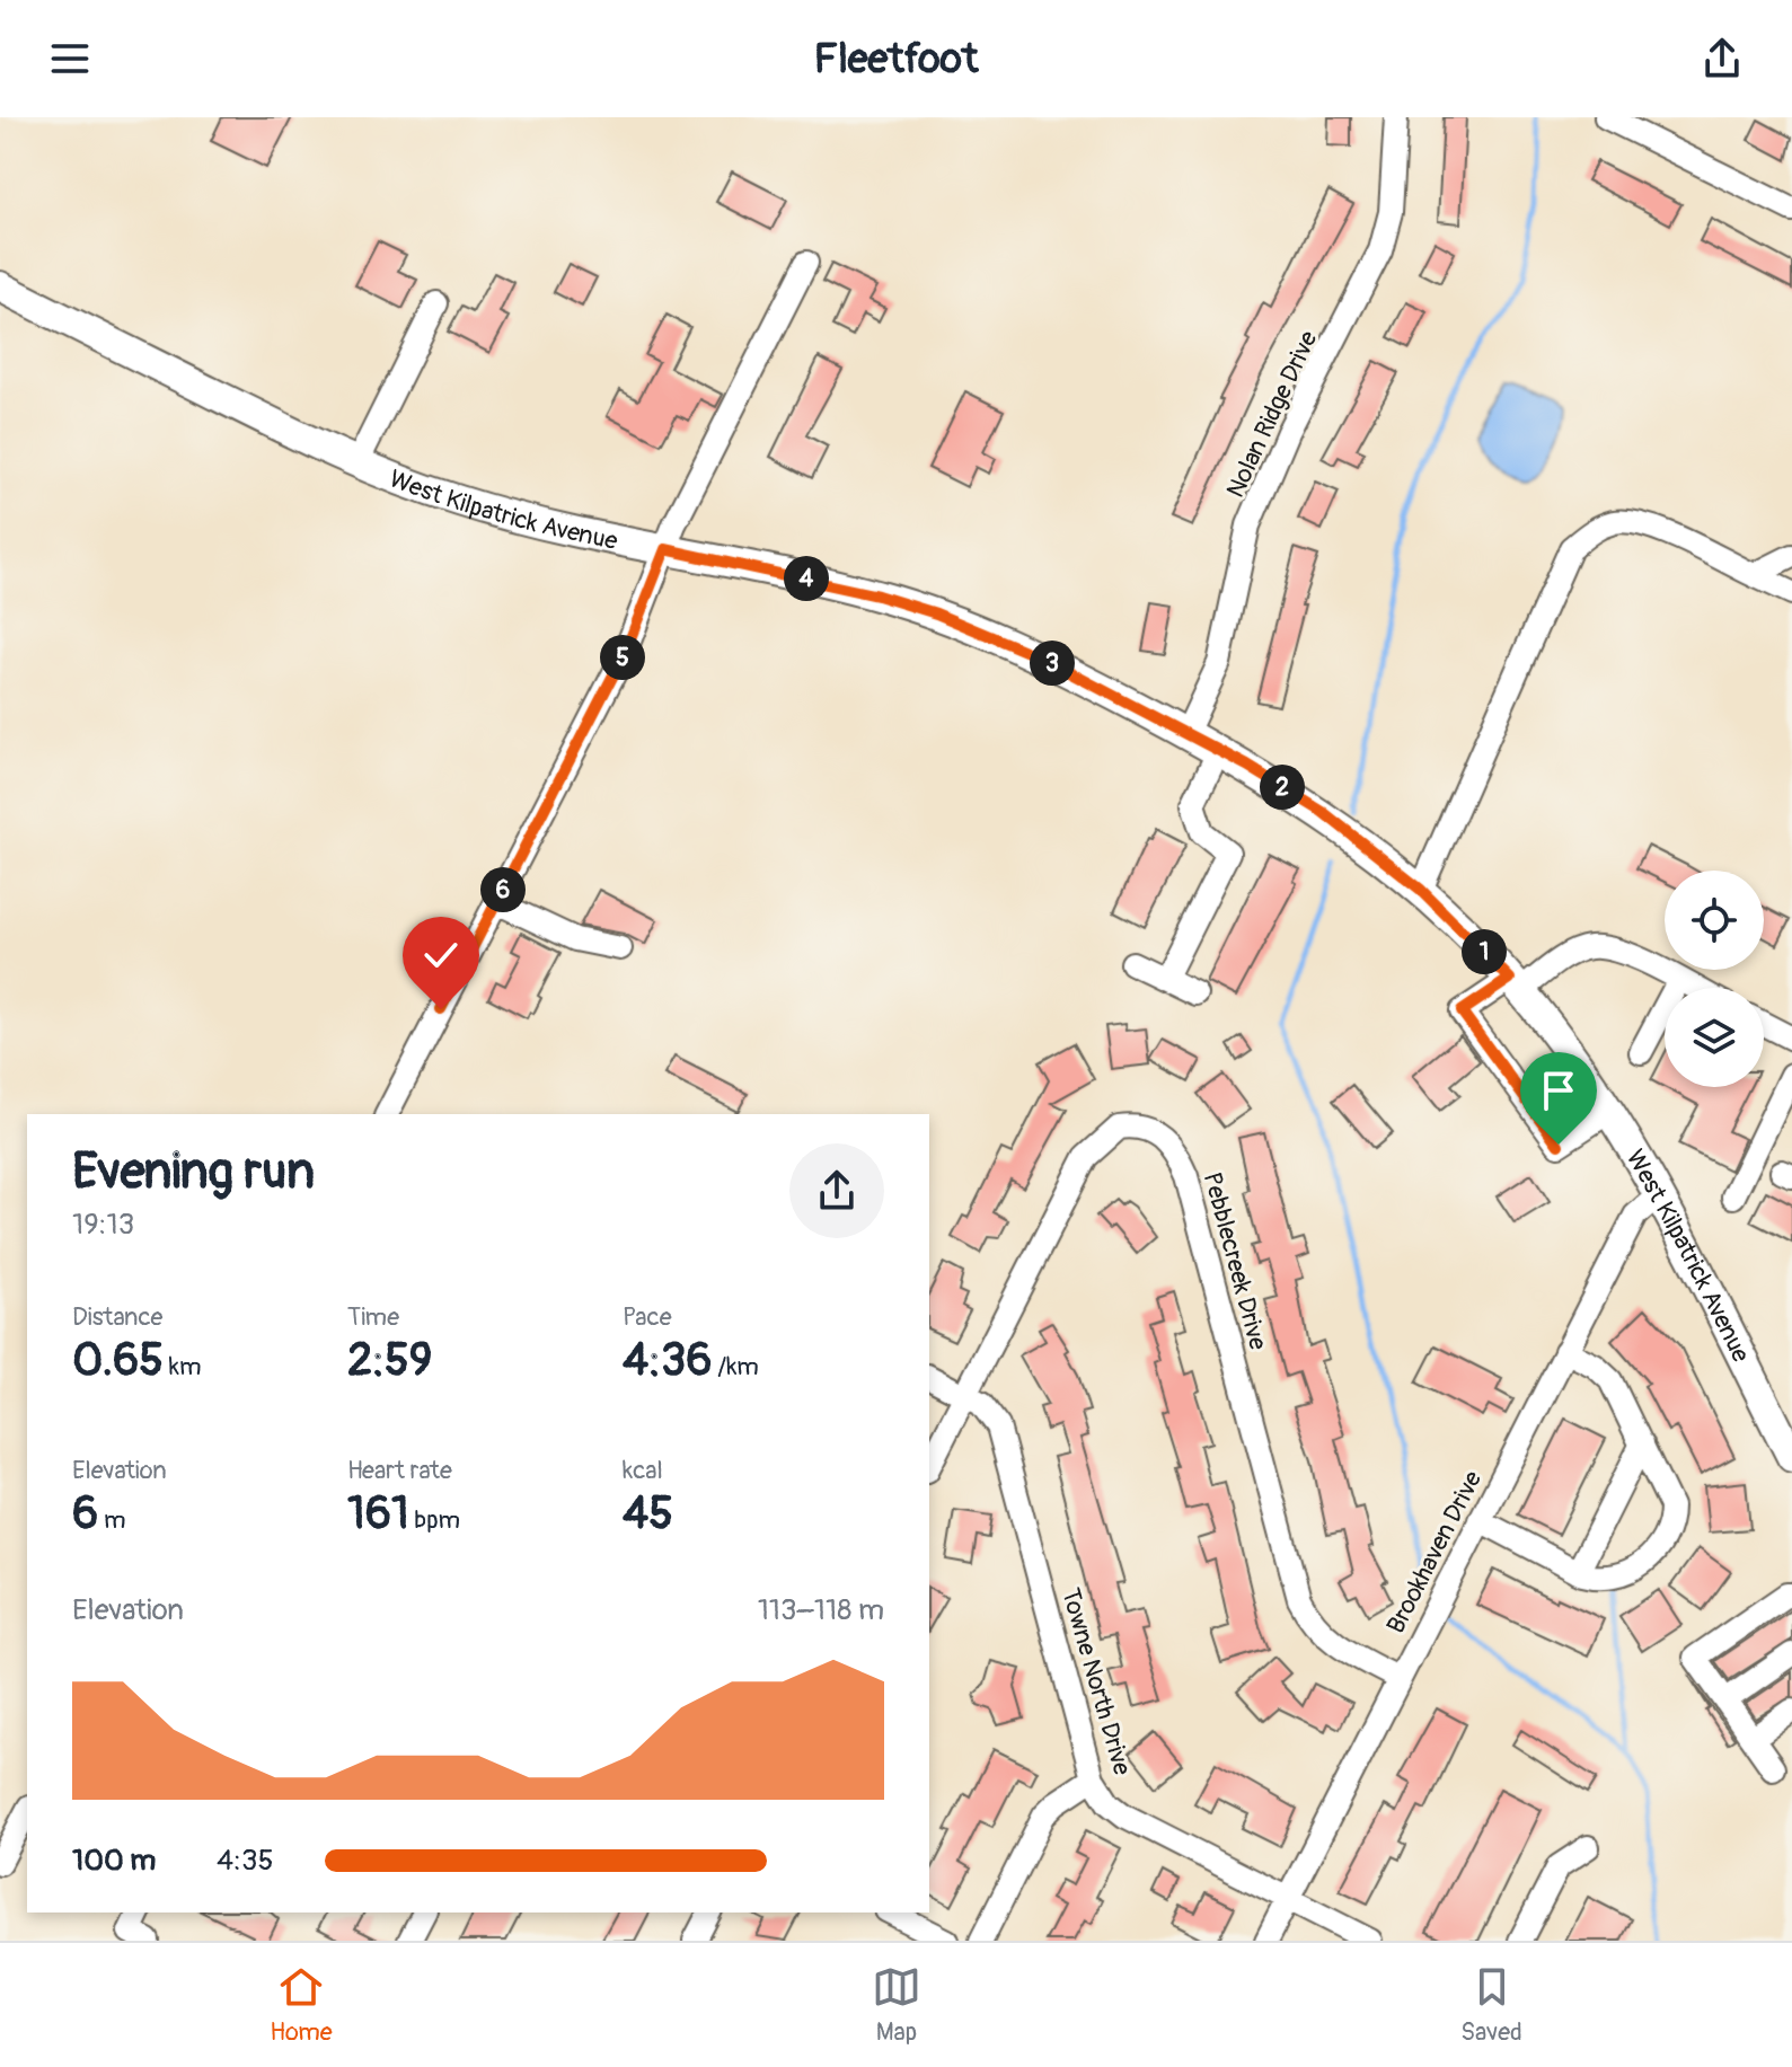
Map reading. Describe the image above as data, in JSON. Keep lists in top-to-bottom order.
{
  "streets": {
    "main road": ["West Kilpatrick Avenue"],
    "street": [
      "Nolan Ridge Drive",
      "Pebblecreek Drive",
      "Brookhaven Drive",
      "Towne North Drive"
    ]
  },
  "crossings": [
    ["Nolan Ridge Drive", "West Kilpatrick Avenue"],
    ["West Kilpatrick Avenue", "Brookhaven Drive"],
    ["Pebblecreek Drive", "Brookhaven Drive"],
    ["Pebblecreek Drive", "Towne North Drive"],
    ["Brookhaven Drive", "Towne North Drive"]
  ],
  "page": {
    "header": "Fleetfoot",
    "pins": [
      "4",
      "5",
      "3",
      "2",
      "6",
      "1"
    ],
    "heading": ["Evening run", "19:13"],
    "stats": [
      ["Distance", "0.65 km"],
      ["Time", "2:59"],
      ["Pace", "4:36 /km"],
      ["Elevation", "6 m"],
      ["Heart rate", "161 bpm"],
      ["kcal", "45"]
    ],
    "chart": ["Elevation", "113–118 m"],
    "list": [
      {
        "name": "100 m",
        "note": "4:35"
      }
    ],
    "tabs": ["Home", "Map", "Saved"]
  }
}
